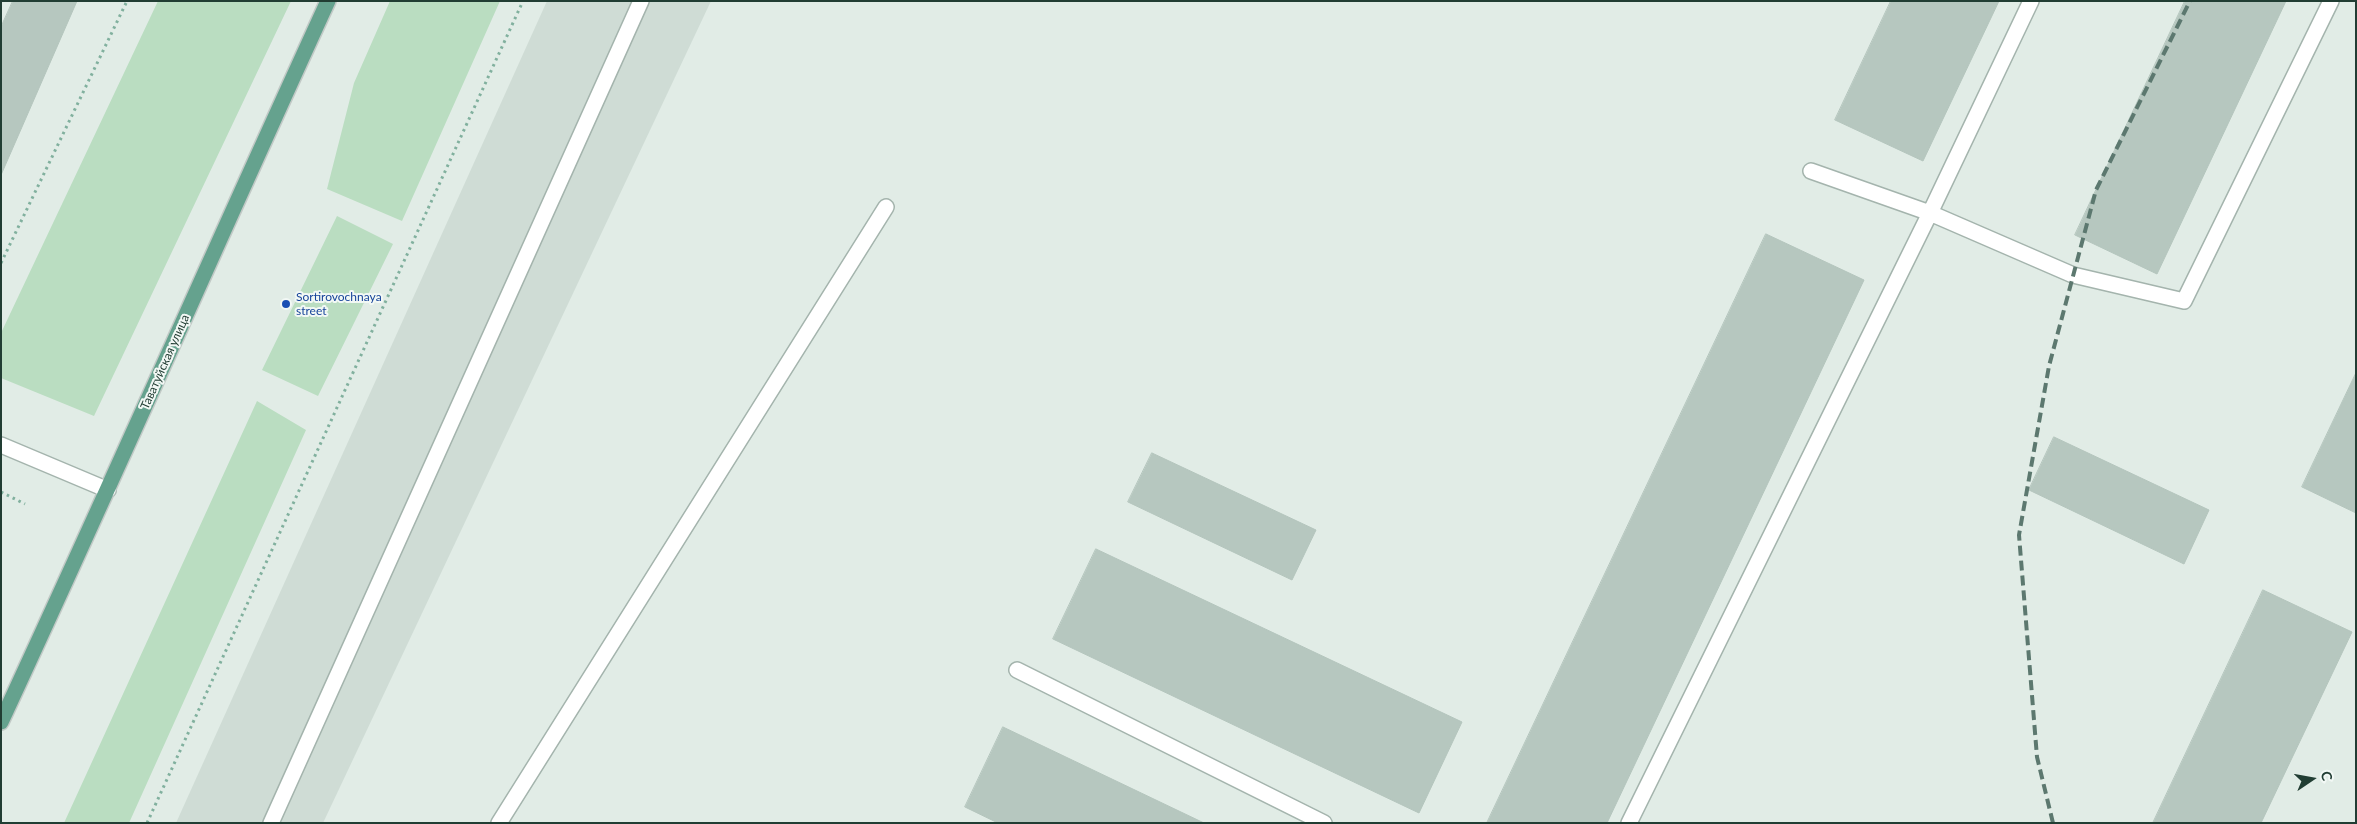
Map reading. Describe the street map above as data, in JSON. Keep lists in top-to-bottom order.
{
  "streets": {
    "main road": ["Таватуйская улица"]
  },
  "places": ["Sortirovochnaya street"],
  "north": "right"
}
